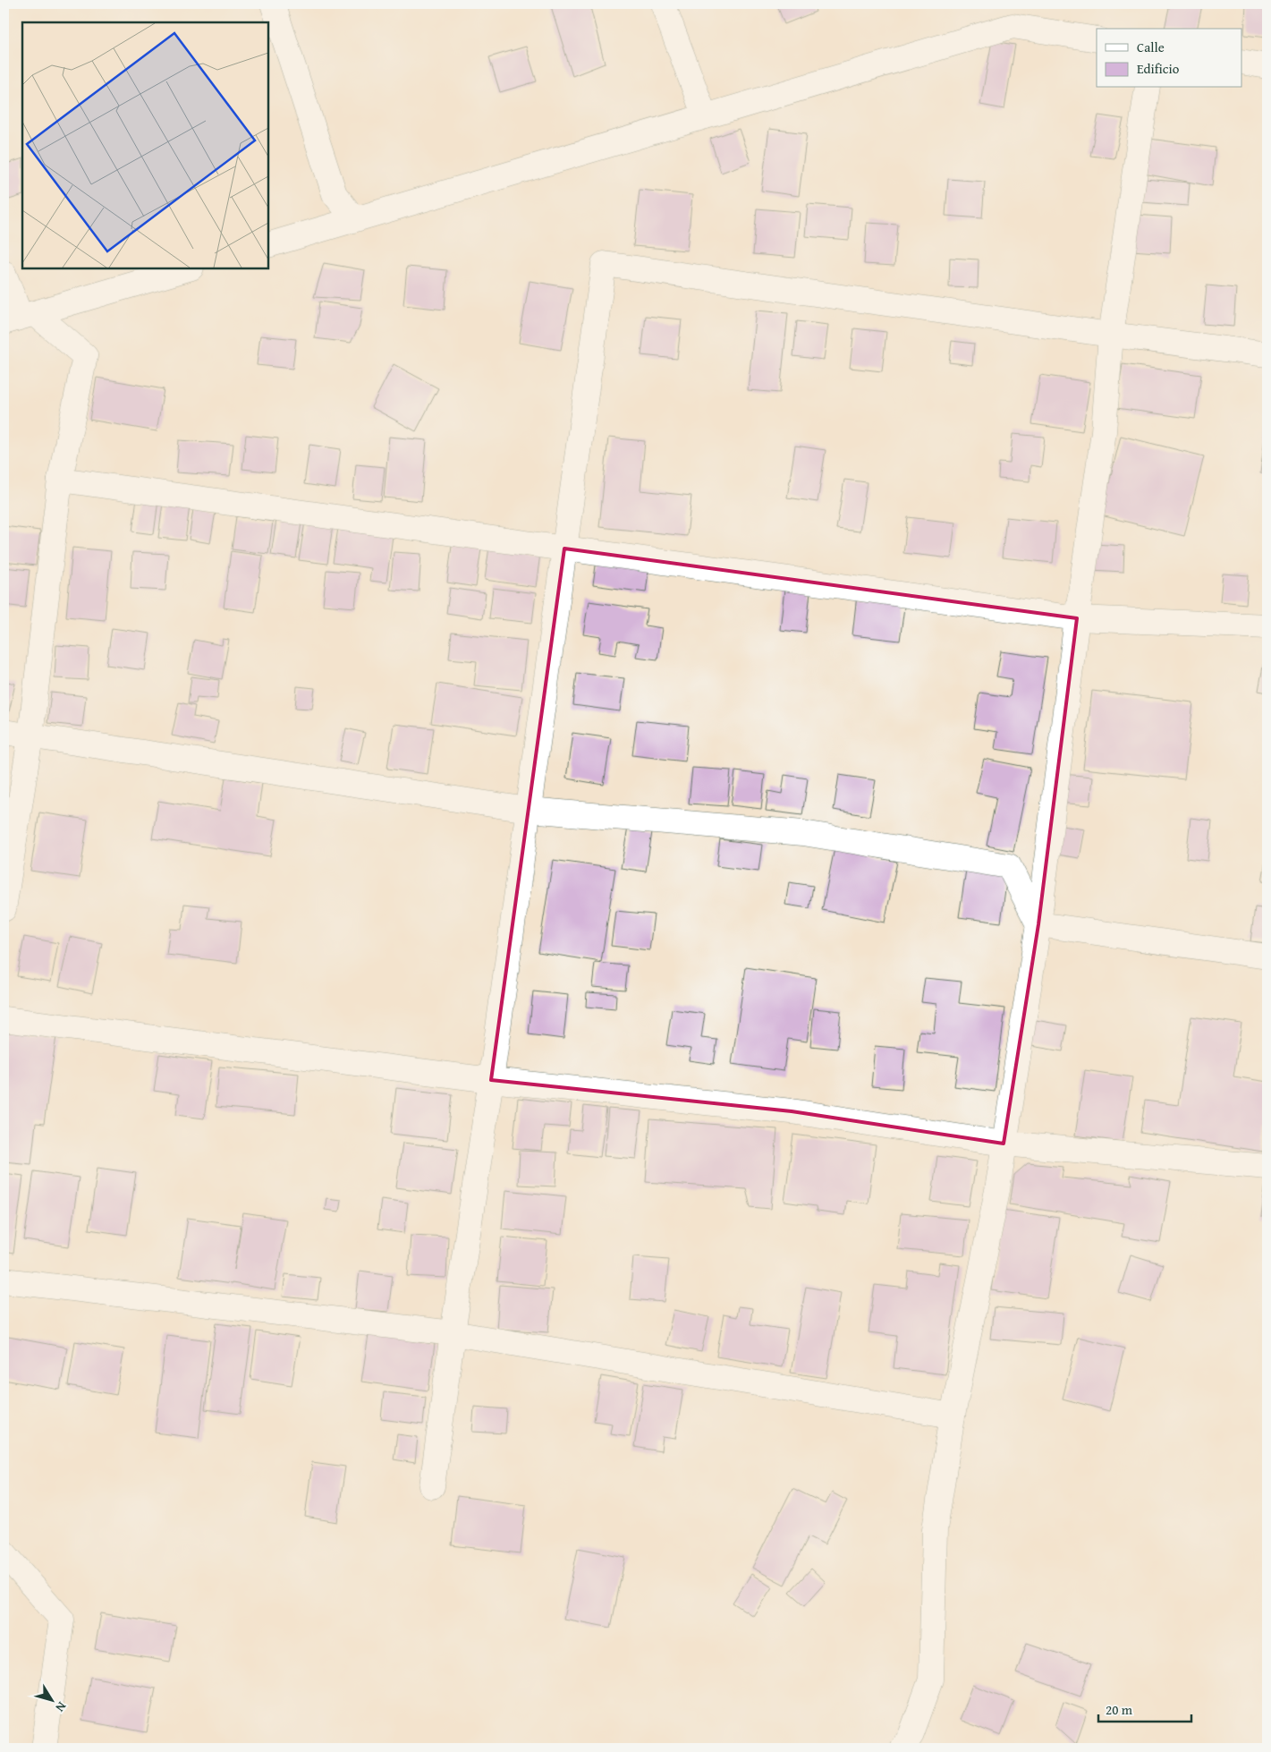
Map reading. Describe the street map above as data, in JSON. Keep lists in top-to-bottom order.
{
  "legend": ["Calle", "Edificio"],
  "scale_bar": "20 m",
  "north": "bottom right"
}
